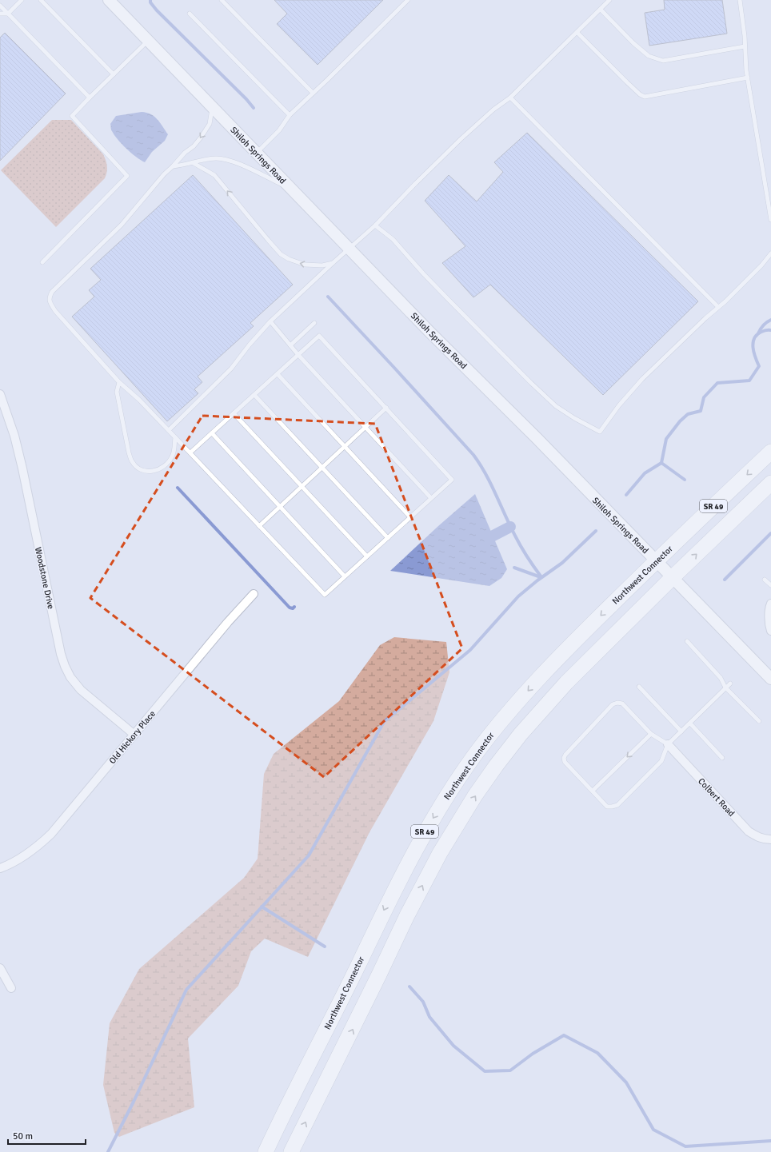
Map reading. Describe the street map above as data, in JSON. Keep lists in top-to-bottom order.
{
  "streets": {
    "highway": ["SR 49", "Northwest Connector"],
    "street": [
      "Shiloh Springs Road",
      "Woodstone Drive",
      "Old Hickory Place",
      "Colbert Road"
    ]
  },
  "crossings": [
    ["Shiloh Springs Road", "SR 49"],
    ["Shiloh Springs Road", "Northwest Connector"],
    ["Woodstone Drive", "Old Hickory Place"]
  ],
  "scale_bar": "50 m"
}
